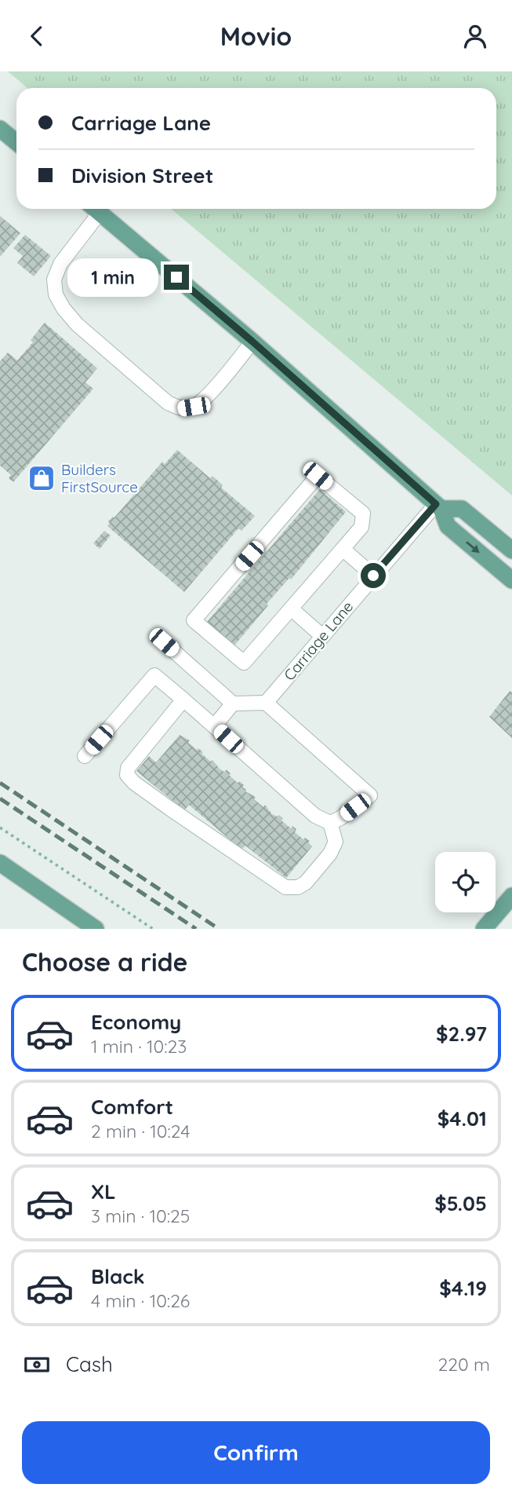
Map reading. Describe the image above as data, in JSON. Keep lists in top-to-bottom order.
{
  "streets": {
    "street": ["Carriage Lane"]
  },
  "places": {
    "shop": ["Builders FirstSource"]
  },
  "page": {
    "header": "Movio",
    "banner": ["Carriage Lane", "Division Street"],
    "bubble": "1 min",
    "heading": "Choose a ride",
    "list": [
      {
        "name": "Economy",
        "note": "1 min · 10:23",
        "value": "$2.97"
      },
      {
        "name": "Comfort",
        "note": "2 min · 10:24",
        "value": "$4.01"
      },
      {
        "name": "XL",
        "note": "3 min · 10:25",
        "value": "$5.05"
      },
      {
        "name": "Black",
        "note": "4 min · 10:26",
        "value": "$4.19"
      }
    ],
    "pay": ["Cash", "220 m"],
    "buttons": "Confirm"
  }
}
